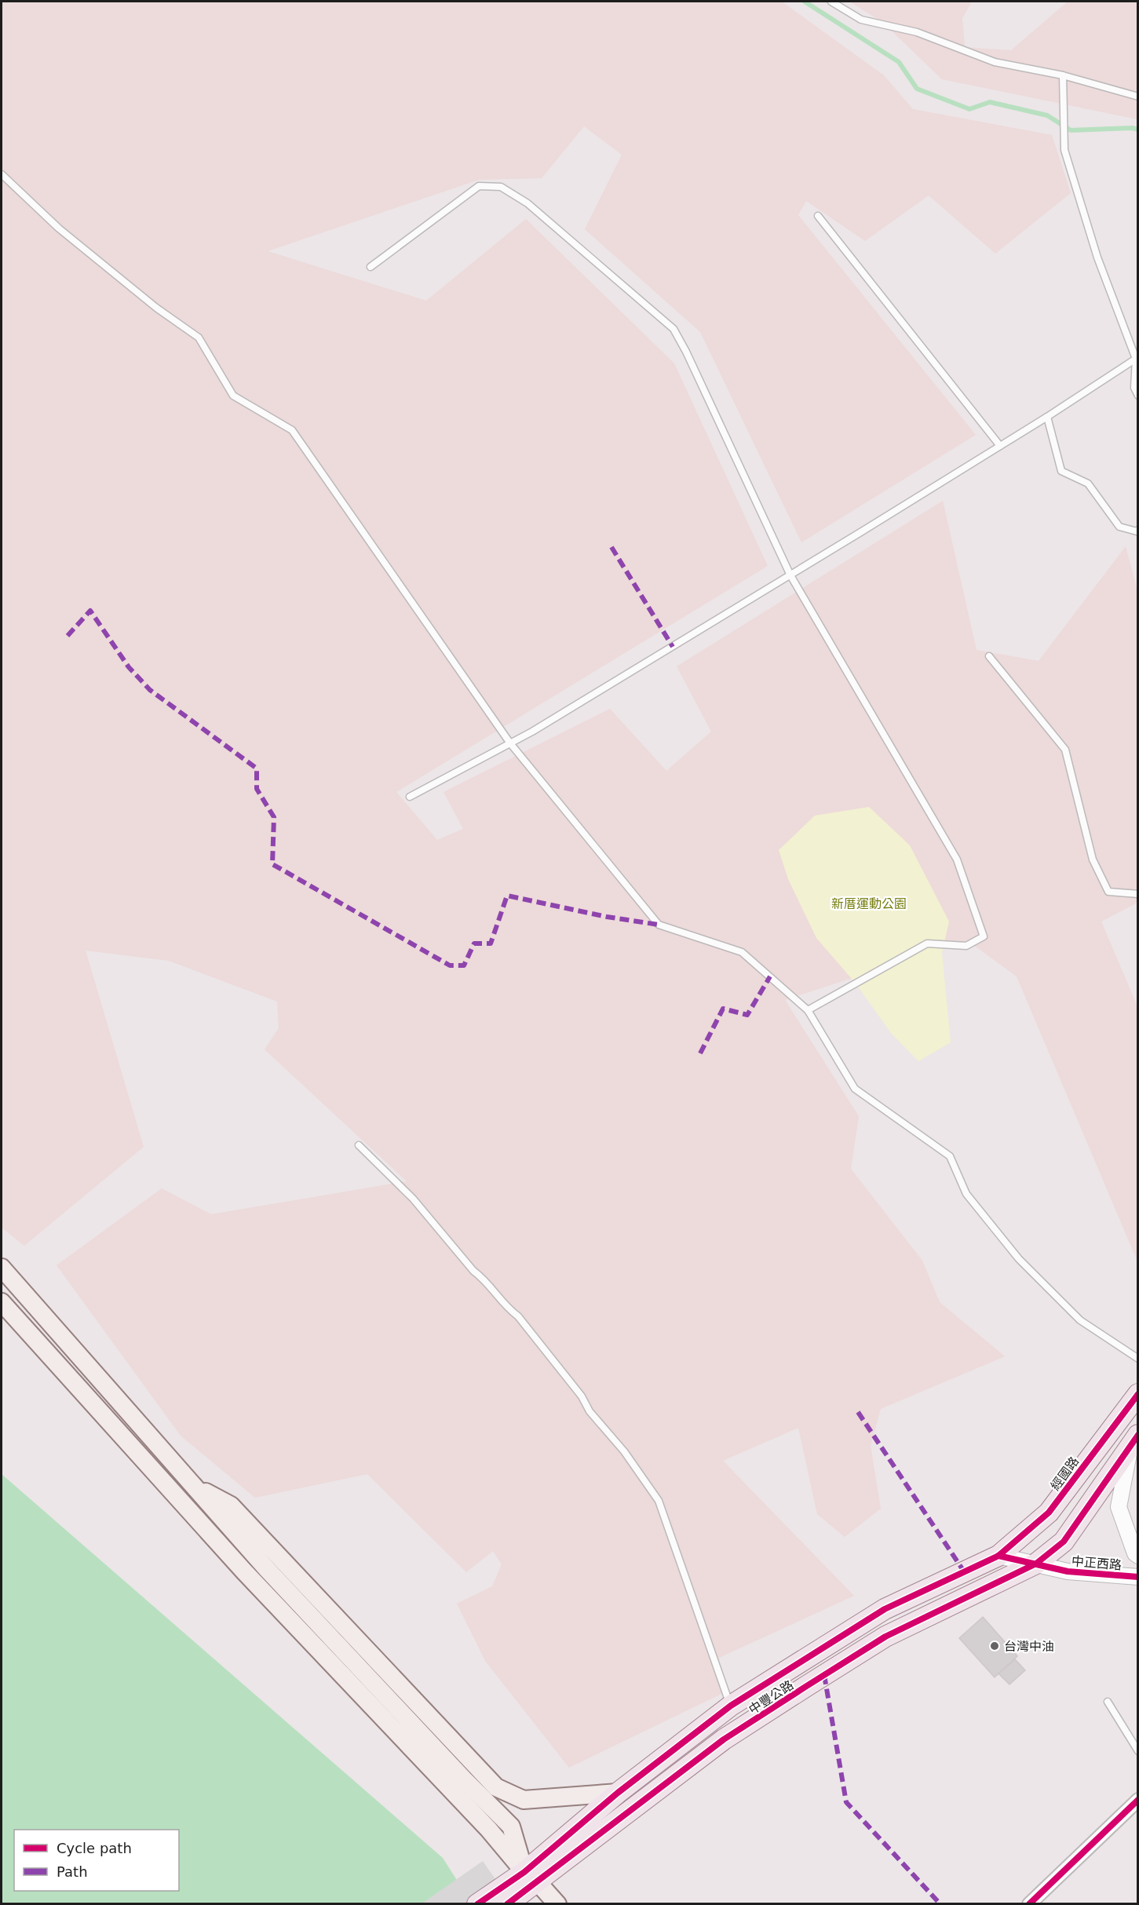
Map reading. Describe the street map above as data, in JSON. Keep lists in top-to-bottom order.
{
  "streets": {
    "main road": ["經國路", "中豐公路"],
    "street": ["中正西路"]
  },
  "crossings": [
    ["經國路", "中正西路"],
    ["經國路", "中豐公路"],
    ["中正西路", "中豐公路"]
  ],
  "parks": ["新厝運動公園"],
  "places": ["台灣中油"],
  "legend": ["Cycle path", "Path"]
}
